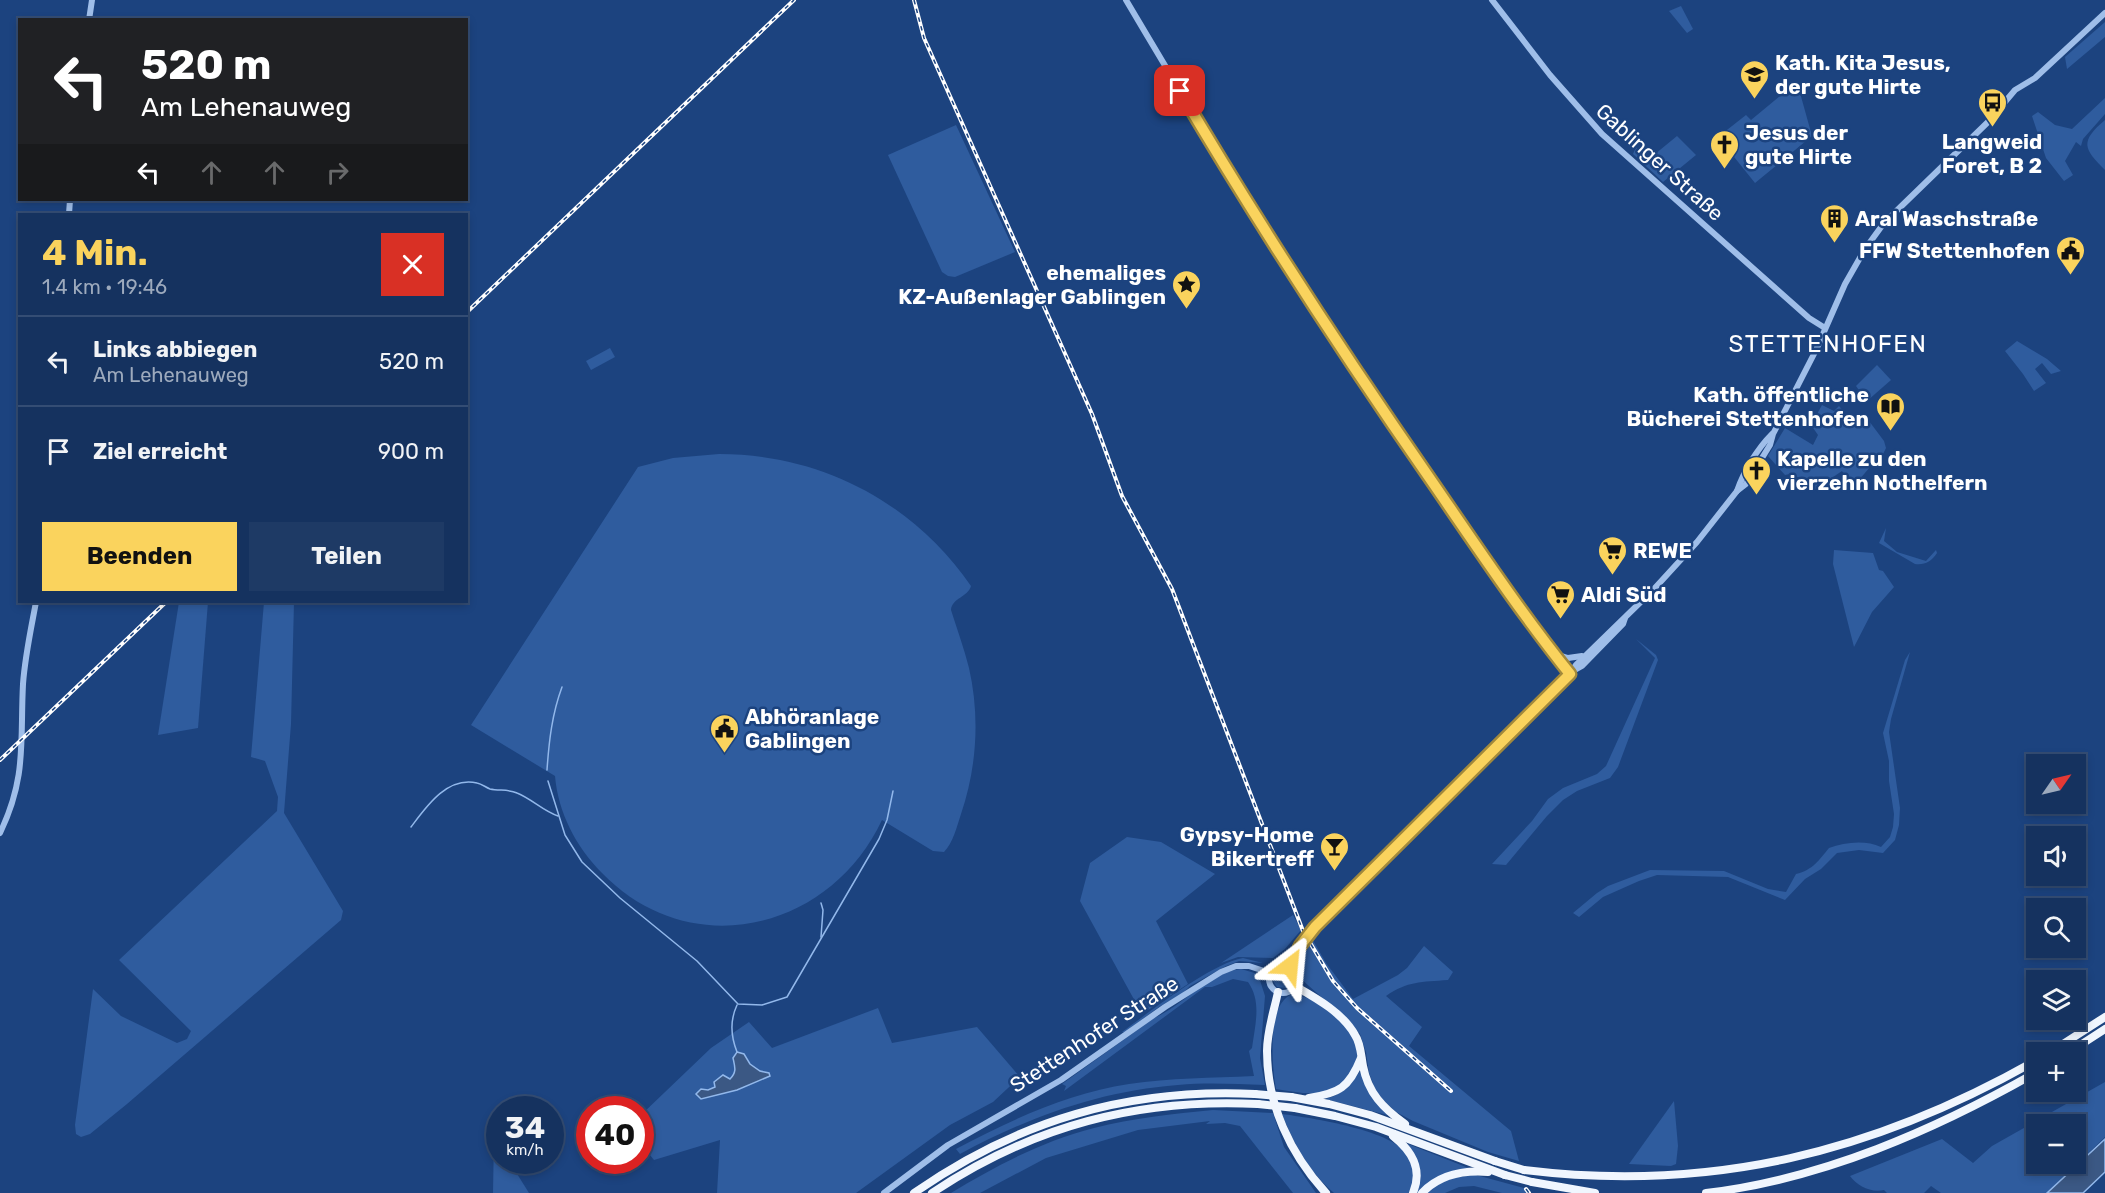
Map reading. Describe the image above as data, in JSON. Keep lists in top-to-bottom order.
{
  "streets": {
    "street": ["Gablinger Straße", "Stettenhofer Straße"]
  },
  "districts": ["STETTENHOFEN"],
  "places": {
    "school or university": ["Kath. Kita Jesus, der gute Hirte"],
    "bus stop": ["Langweid Foret, B 2"],
    "church": ["Jesus der gute Hirte", "Kapelle zu den vierzehn Nothelfern"],
    "building": ["Aral Waschstraße"],
    "public building": ["FFW Stettenhofen", "Abhöranlage Gablingen"],
    "place": ["ehemaliges KZ-Außenlager Gablingen"],
    "library": ["Kath. öffentliche Bücherei Stettenhofen"],
    "supermarket": ["REWE", "Aldi Süd"],
    "bar": ["Gypsy-Home Bikertreff"]
  },
  "north": "top right",
  "page": {
    "turn": ["520 m", "Am Lehenauweg"],
    "heading": ["4 Min.", "1.4 km · 19:46"],
    "list": [
      {
        "name": "Links abbiegen",
        "note": "Am Lehenauweg",
        "value": "520 m"
      },
      {
        "name": "Ziel erreicht",
        "value": "900 m"
      }
    ],
    "buttons": ["Beenden", "Teilen"],
    "map_buttons": ["+", "−"],
    "speed": "34 km/h",
    "limit": "40"
  }
}
